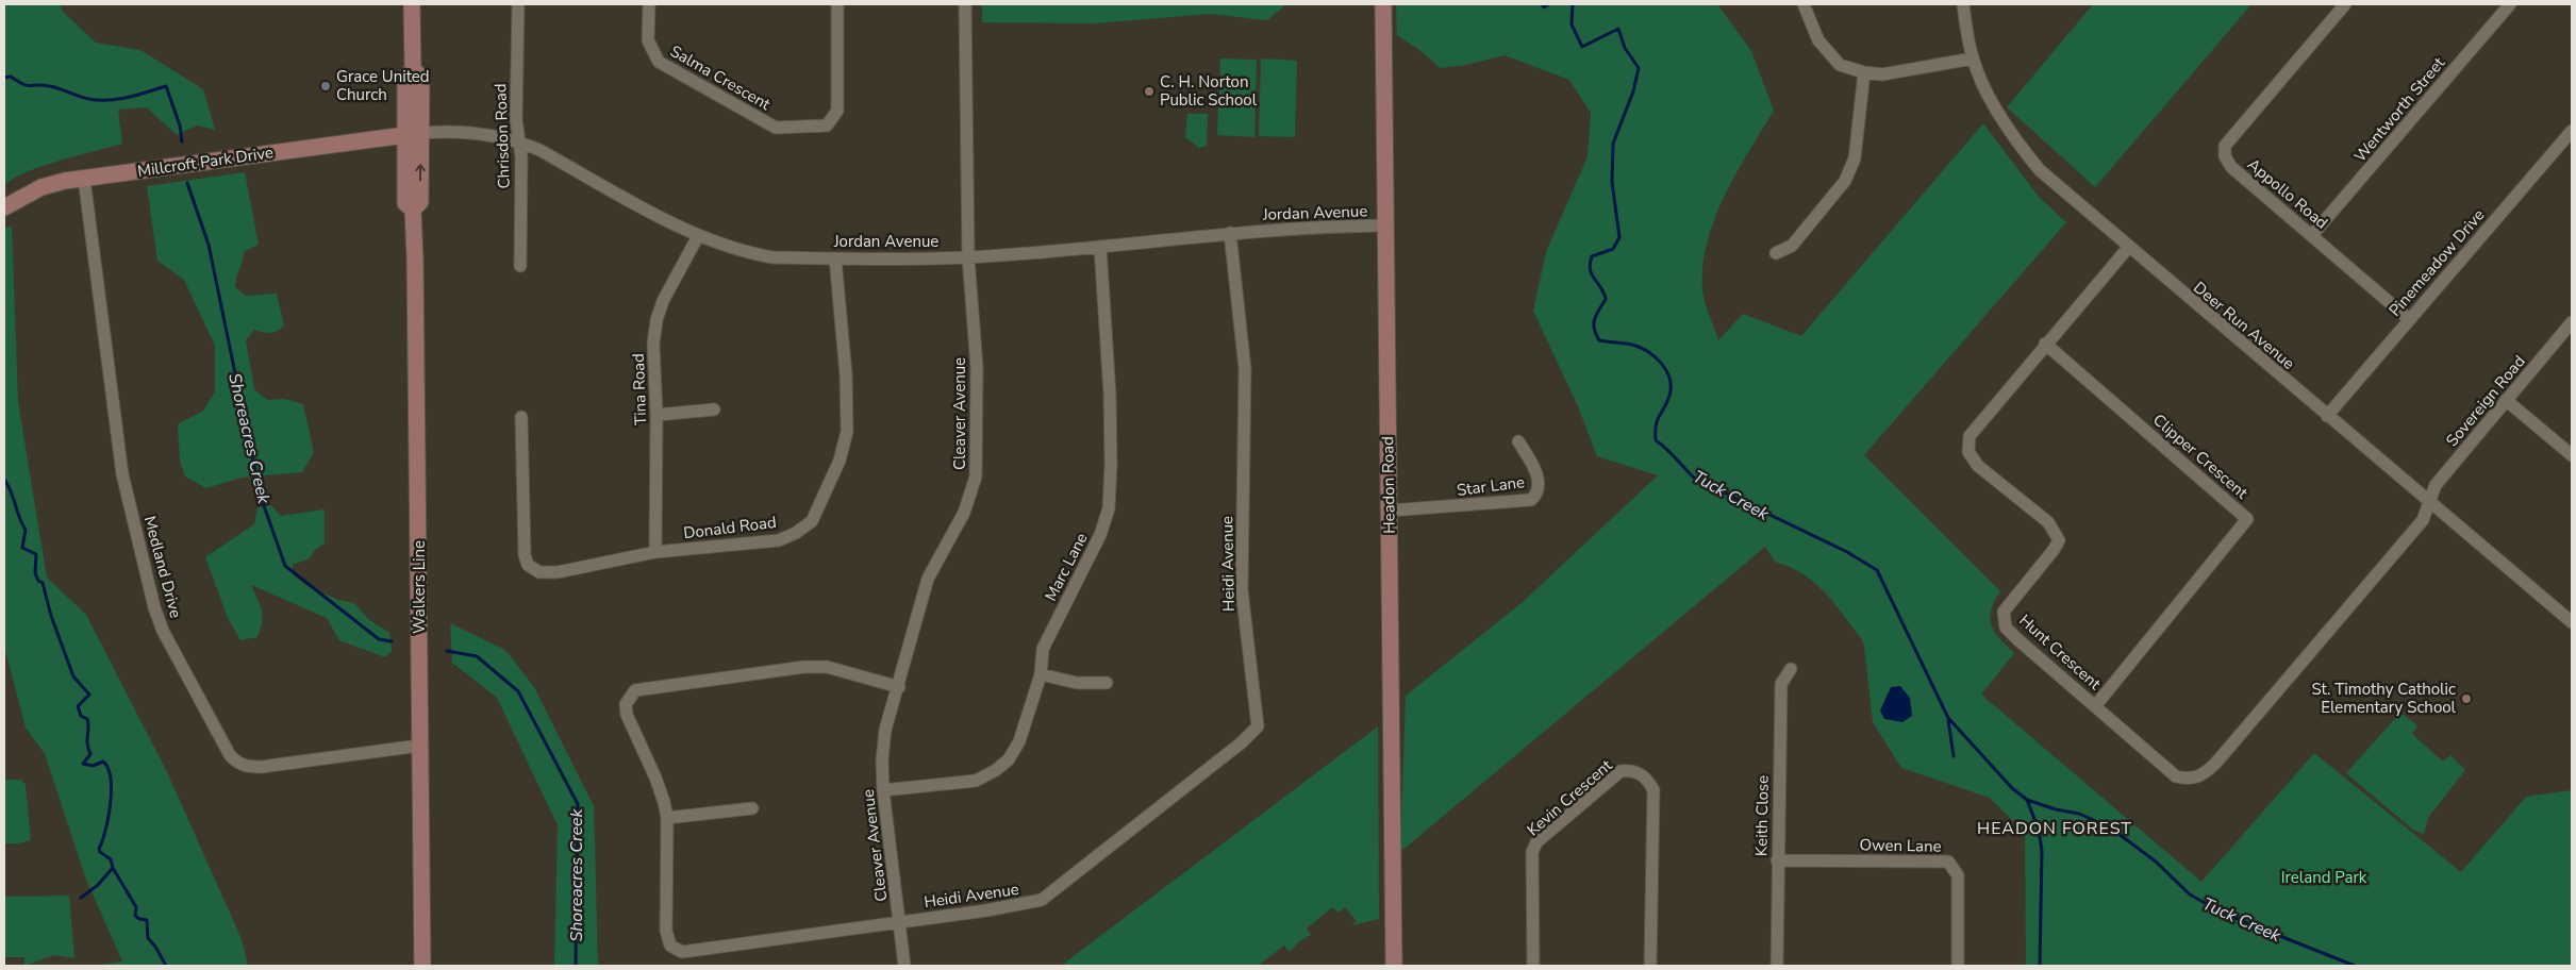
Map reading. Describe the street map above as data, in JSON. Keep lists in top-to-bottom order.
{
  "streets": {
    "street": [
      "Salma Crescent",
      "Wentworth Street",
      "Chrisdon Road",
      "Millcroft Park Drive",
      "Appollo Road",
      "Jordan Avenue",
      "Pinemeadow Drive",
      "Deer Run Avenue",
      "Tina Road",
      "Sovereign Road",
      "Cleaver Avenue",
      "Clipper Crescent",
      "Headon Road",
      "Star Lane",
      "Donald Road",
      "Heidi Avenue",
      "Medland Drive",
      "Marc Lane",
      "Walkers Line",
      "Hunt Crescent",
      "Kevin Crescent",
      "Keith Close",
      "Owen Lane"
    ]
  },
  "crossings": [
    ["Wentworth Street", "Appollo Road"],
    ["Chrisdon Road", "Jordan Avenue"],
    ["Millcroft Park Drive", "Jordan Avenue"],
    ["Millcroft Park Drive", "Medland Drive"],
    ["Millcroft Park Drive", "Walkers Line"],
    ["Appollo Road", "Pinemeadow Drive"],
    ["Jordan Avenue", "Tina Road"],
    ["Jordan Avenue", "Cleaver Avenue"],
    ["Jordan Avenue", "Headon Road"],
    ["Jordan Avenue", "Donald Road"],
    ["Jordan Avenue", "Heidi Avenue"],
    ["Jordan Avenue", "Marc Lane"],
    ["Jordan Avenue", "Walkers Line"],
    ["Pinemeadow Drive", "Deer Run Avenue"],
    ["Deer Run Avenue", "Sovereign Road"],
    ["Deer Run Avenue", "Hunt Crescent"],
    ["Tina Road", "Donald Road"],
    ["Sovereign Road", "Hunt Crescent"],
    ["Cleaver Avenue", "Heidi Avenue"],
    ["Cleaver Avenue", "Marc Lane"],
    ["Clipper Crescent", "Hunt Crescent"],
    ["Headon Road", "Star Lane"],
    ["Medland Drive", "Walkers Line"],
    ["Keith Close", "Owen Lane"]
  ],
  "districts": ["HEADON FOREST"],
  "water": ["Shoreacres Creek", "Tuck Creek"],
  "parks": ["Ireland Park"],
  "places": ["Grace United Church", "C. H. Norton Public School", "St. Timothy Catholic Elementary School"]
}
